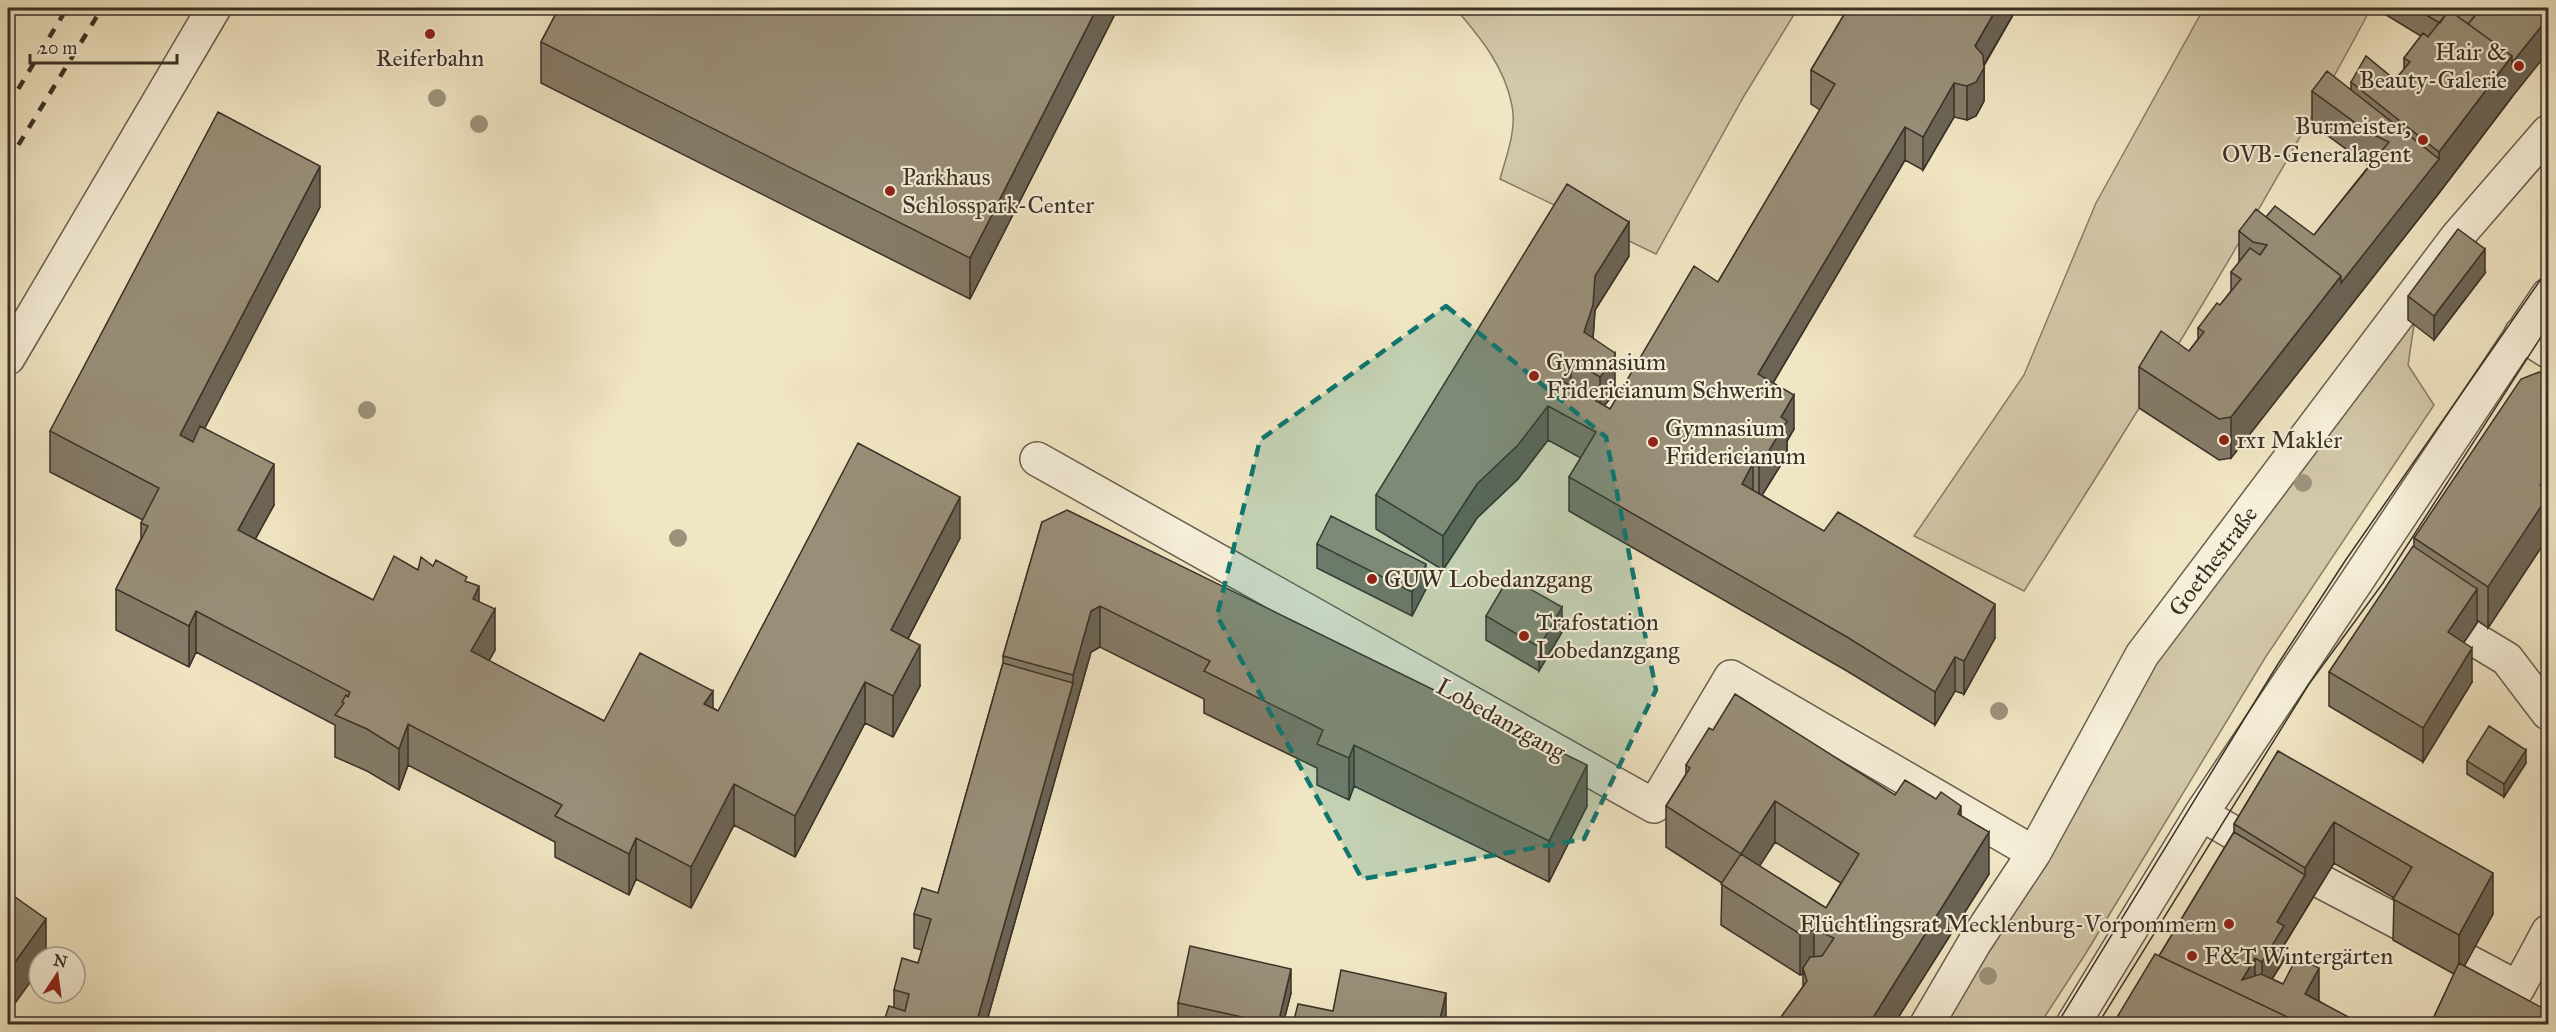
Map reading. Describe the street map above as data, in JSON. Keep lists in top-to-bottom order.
{
  "streets": {
    "street": ["Goethestraße", "Lobedanzgang"]
  },
  "crossings": [
    ["Goethestraße", "Lobedanzgang"]
  ],
  "places": [
    "Reiferbahn",
    "Hair & Beauty-Galerie",
    "Burmeister, OVB-Generalagent",
    "Parkhaus Schlosspark-Center",
    "Gymnasium Fridericianum Schwerin",
    "1x1 Makler",
    "Gymnasium Fridericianum",
    "GUW Lobedanzgang",
    "Trafostation Lobedanzgang",
    "Flüchtlingsrat Mecklenburg-Vorpommern",
    "F&T Wintergärten"
  ],
  "scale_bar": "20 m",
  "north": "top"
}
